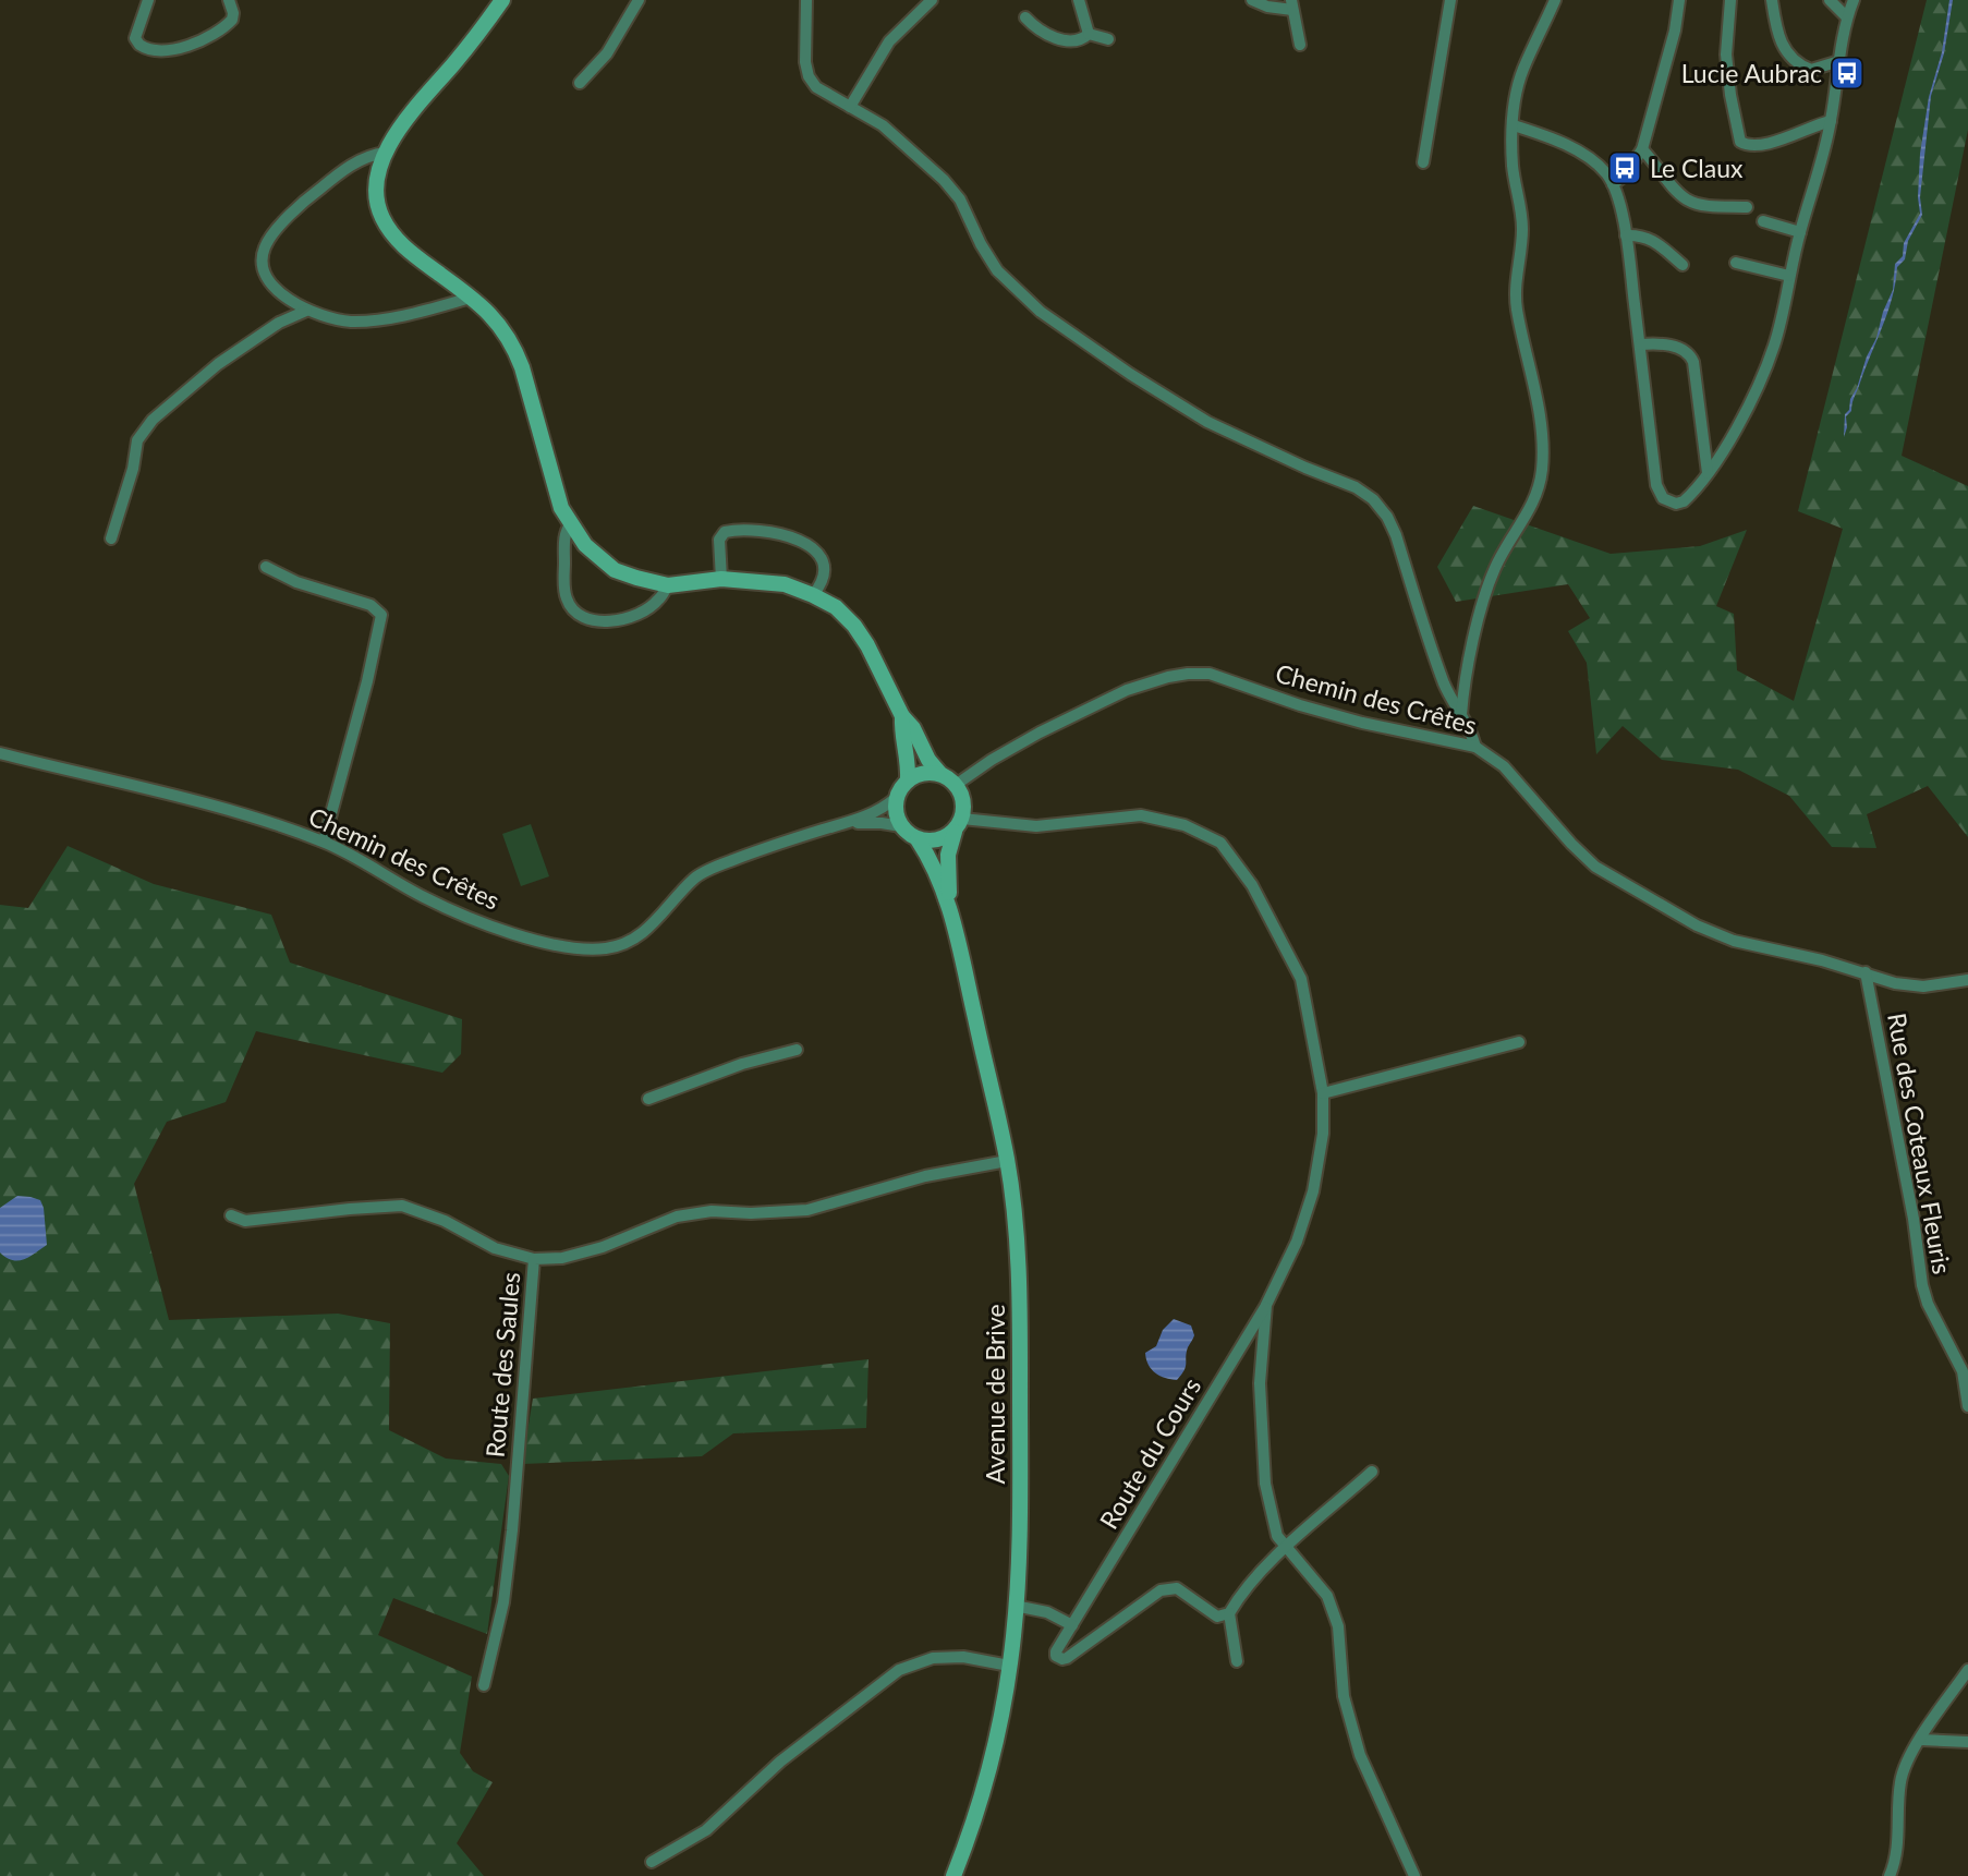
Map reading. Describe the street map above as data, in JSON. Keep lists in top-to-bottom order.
{
  "streets": {
    "street": [
      "Chemin des Crêtes",
      "Rue des Coteaux Fleuris",
      "Route des Saules",
      "Avenue de Brive",
      "Route du Cours"
    ]
  },
  "crossings": [
    ["Chemin des Crêtes", "Rue des Coteaux Fleuris"],
    ["Chemin des Crêtes", "Route du Cours"],
    ["Route des Saules", "Avenue de Brive"]
  ],
  "places": {
    "bus stop": ["Lucie Aubrac", "Le Claux"]
  }
}
